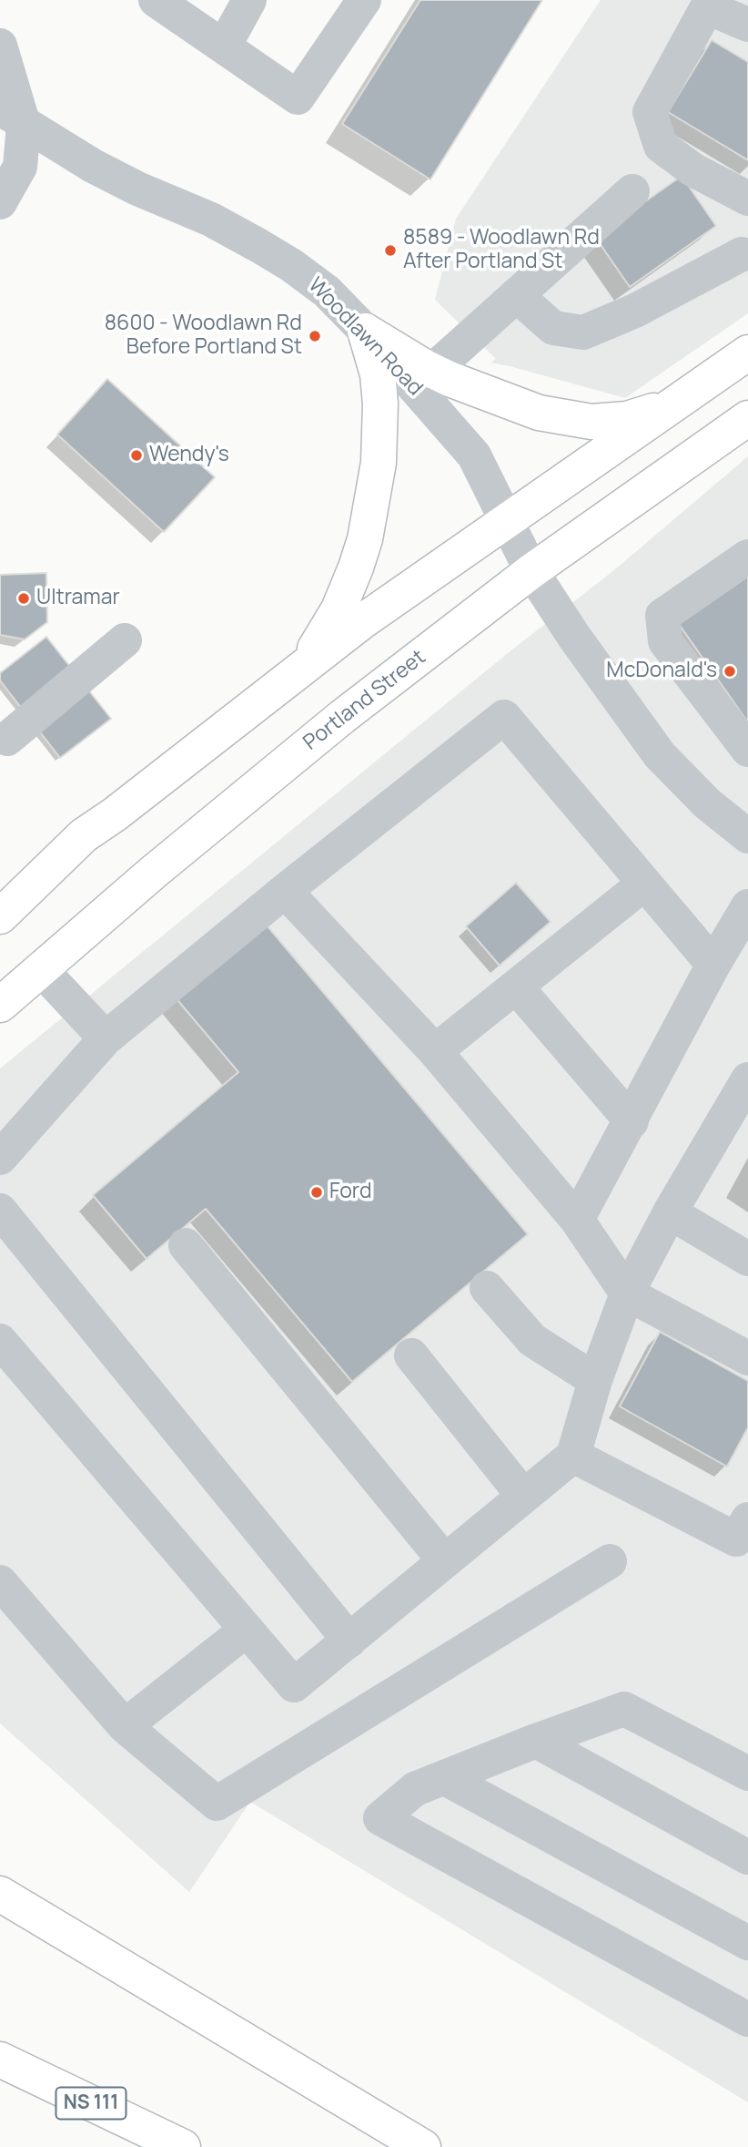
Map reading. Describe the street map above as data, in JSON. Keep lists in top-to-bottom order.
{
  "streets": {
    "main road": ["Portland Street", "NS 111"],
    "street": ["Woodlawn Road"]
  },
  "crossings": [
    ["Woodlawn Road", "Portland Street"]
  ],
  "places": [
    "8589 - Woodlawn Rd After Portland St",
    "8600 - Woodlawn Rd Before Portland St",
    "Wendy's",
    "Ultramar",
    "McDonald's",
    "Ford"
  ]
}
